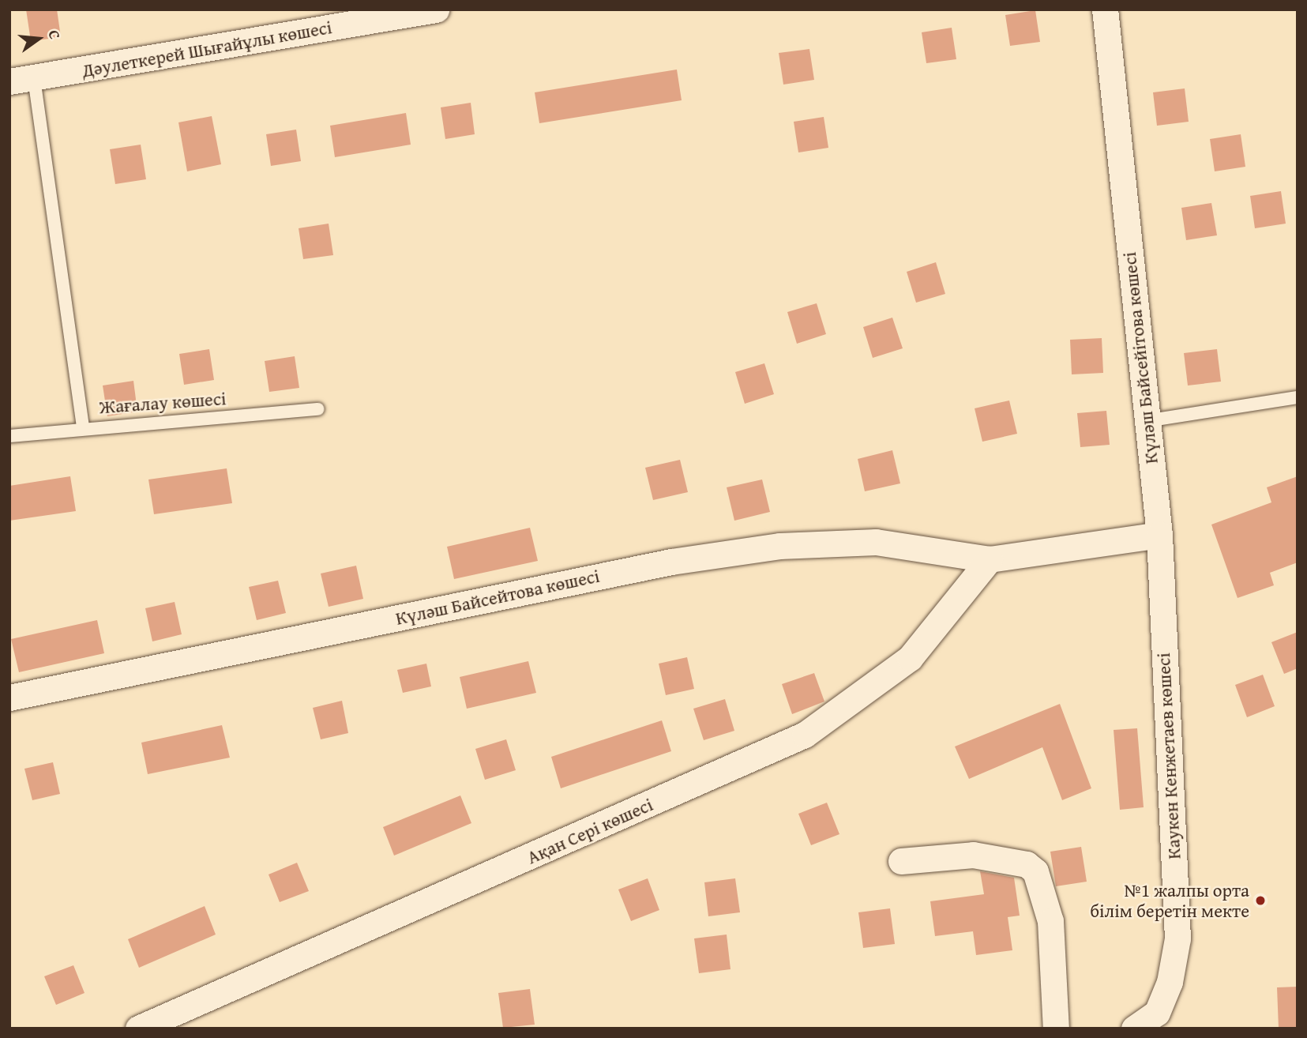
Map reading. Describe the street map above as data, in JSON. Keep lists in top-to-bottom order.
{
  "streets": {
    "street": [
      "Дәулеткерей Шығайұлы көшесі",
      "Күләш Байсейітова көшесі",
      "Күләш Байсейтова көшесі",
      "Каукен Кенжетаев көшесі",
      "Ақан Сері көшесі"
    ],
    "lane": ["Жағалау көшесі"]
  },
  "crossings": [
    ["Күләш Байсейітова көшесі", "Каукен Кенжетаев көшесі"],
    ["Күләш Байсейтова көшесі", "Ақан Сері көшесі"]
  ],
  "places": ["№1 жалпы орта білім беретін мекте"],
  "north": "right"
}
